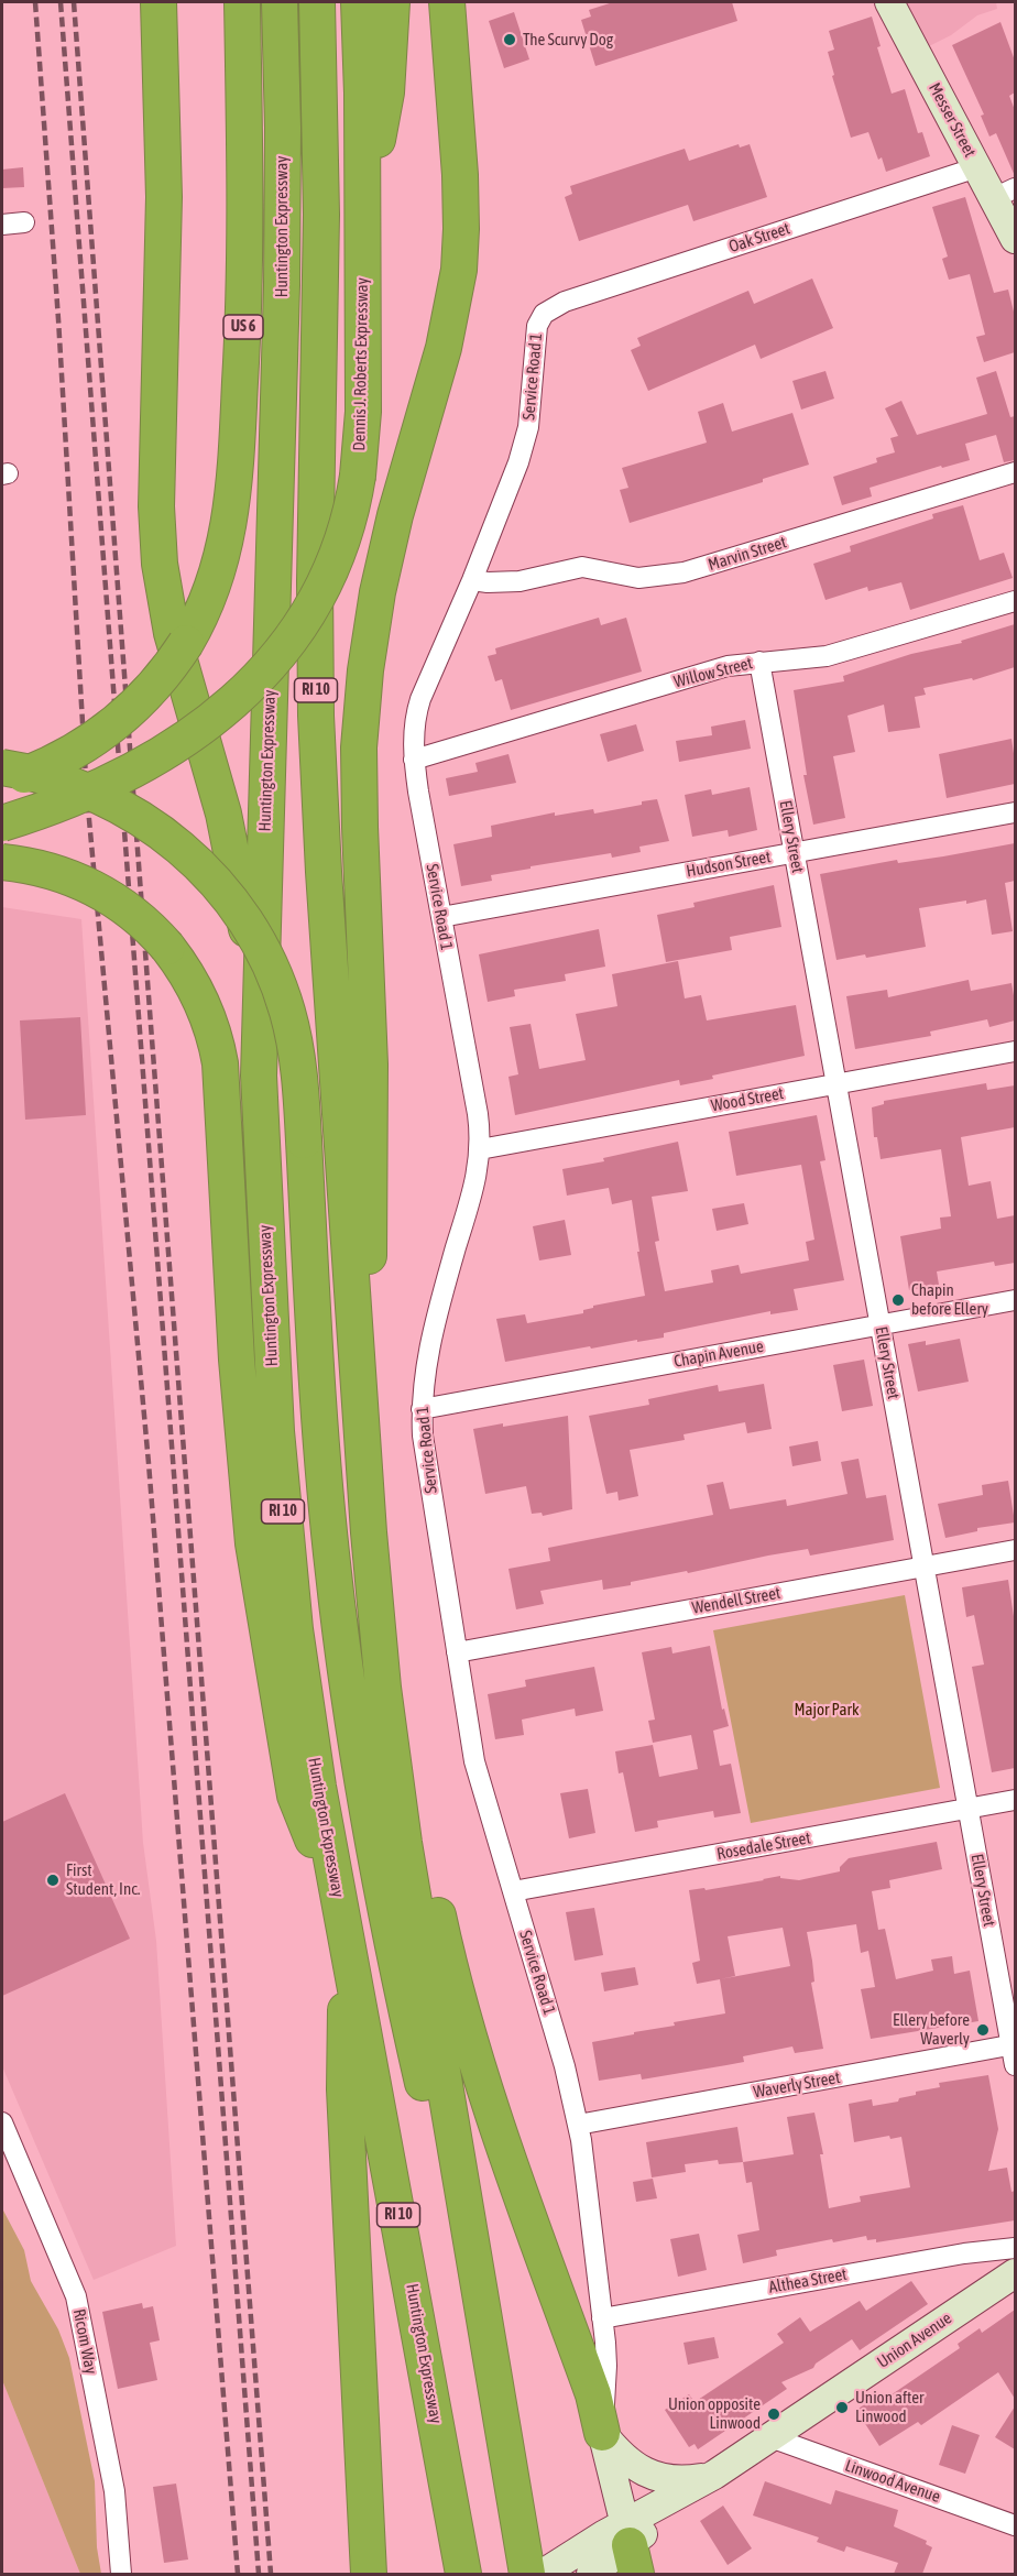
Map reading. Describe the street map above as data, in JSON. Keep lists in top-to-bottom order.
{
  "streets": {
    "highway": [
      "Huntington Expressway",
      "US 6",
      "Dennis J. Roberts Expressway",
      "RI 10"
    ],
    "main road": ["Messer Street", "Service Road 1", "Union Avenue"],
    "street": [
      "Oak Street",
      "Marvin Street",
      "Willow Street",
      "Ellery Street",
      "Hudson Street",
      "Wood Street",
      "Chapin Avenue",
      "Wendell Street",
      "Rosedale Street",
      "Waverly Street",
      "Althea Street",
      "Ricom Way",
      "Linwood Avenue"
    ]
  },
  "crossings": [
    ["Messer Street", "Oak Street"],
    ["Oak Street", "Service Road 1"],
    ["Service Road 1", "Marvin Street"],
    ["Service Road 1", "Willow Street"],
    ["Service Road 1", "Hudson Street"],
    ["Service Road 1", "Wood Street"],
    ["Service Road 1", "Chapin Avenue"],
    ["Service Road 1", "Wendell Street"],
    ["Service Road 1", "Rosedale Street"],
    ["Service Road 1", "Waverly Street"],
    ["Service Road 1", "Althea Street"],
    ["Service Road 1", "Union Avenue"],
    ["Willow Street", "Ellery Street"],
    ["Ellery Street", "Hudson Street"],
    ["Ellery Street", "Wood Street"],
    ["Ellery Street", "Chapin Avenue"],
    ["Ellery Street", "Wendell Street"],
    ["Ellery Street", "Rosedale Street"],
    ["Ellery Street", "Waverly Street"],
    ["Union Avenue", "Linwood Avenue"]
  ],
  "parks": ["Major Park"],
  "places": [
    "The Scurvy Dog",
    "Chapin before Ellery",
    "First Student, Inc.",
    "Ellery before Waverly",
    "Union after Linwood",
    "Union opposite Linwood"
  ]
}
